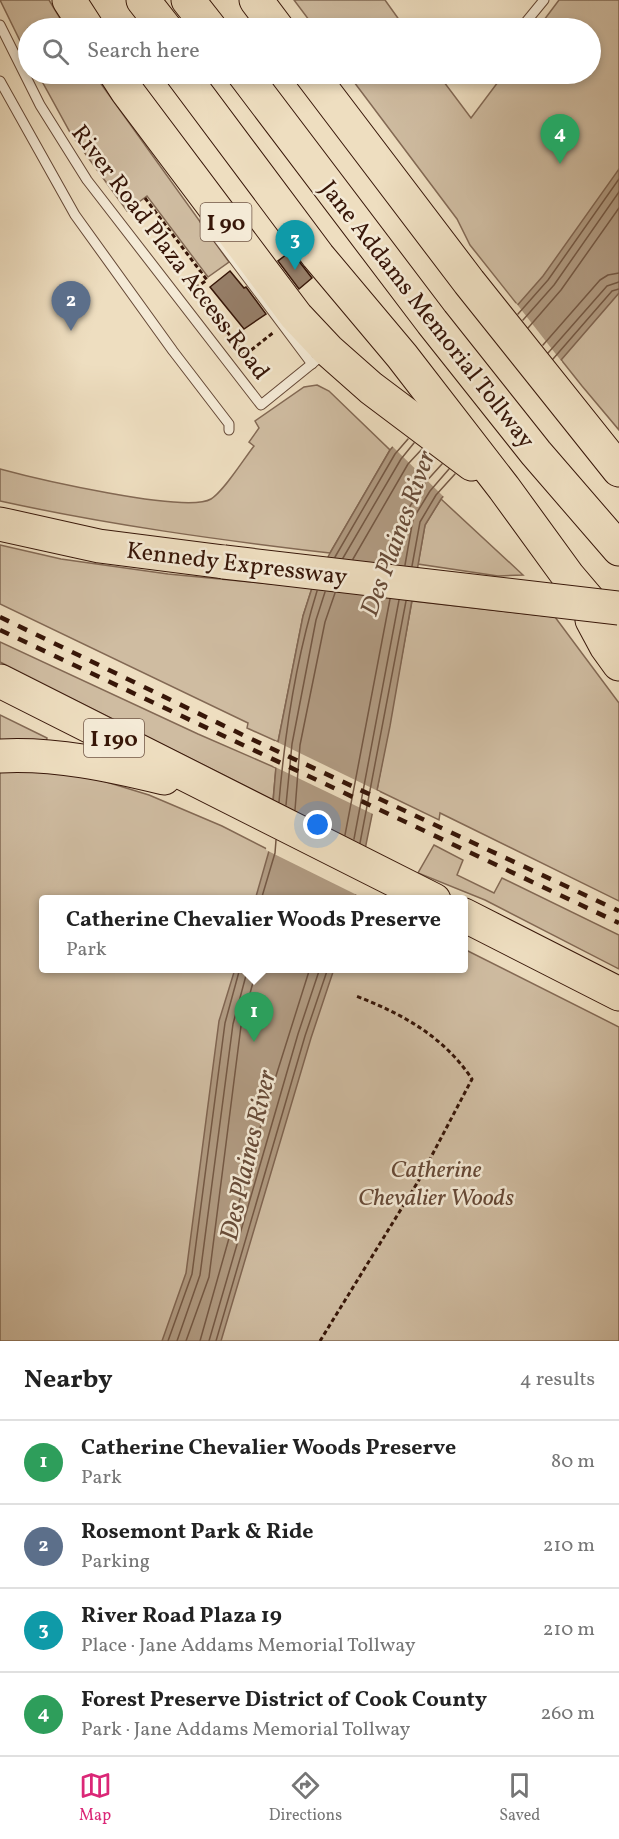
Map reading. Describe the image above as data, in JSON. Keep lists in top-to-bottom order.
{
  "streets": {
    "highway": [
      "I 90",
      "Jane Addams Memorial Tollway",
      "Kennedy Expressway",
      "I 190"
    ],
    "lane": ["River Road Plaza Access Road"]
  },
  "crossings": [
    ["I 90", "River Road Plaza Access Road"],
    ["I 90", "Jane Addams Memorial Tollway"]
  ],
  "water": ["Des Plaines River"],
  "parks": ["Catherine Chevalier Woods"],
  "page": {
    "search": "Search here",
    "pins": [
      "4",
      "3",
      "2",
      "1"
    ],
    "popup": ["Catherine Chevalier Woods Preserve", "Park"],
    "heading": ["Nearby", "4 results"],
    "list": [
      {
        "mark": "1",
        "name": "Catherine Chevalier Woods Preserve",
        "note": "Park",
        "value": "80 m"
      },
      {
        "mark": "2",
        "name": "Rosemont Park & Ride",
        "note": "Parking",
        "value": "210 m"
      },
      {
        "mark": "3",
        "name": "River Road Plaza 19",
        "note": "Place · Jane Addams Memorial Tollway",
        "value": "210 m"
      },
      {
        "mark": "4",
        "name": "Forest Preserve District of Cook County",
        "note": "Park · Jane Addams Memorial Tollway",
        "value": "260 m"
      }
    ],
    "nav": ["Map", "Directions", "Saved"]
  }
}
